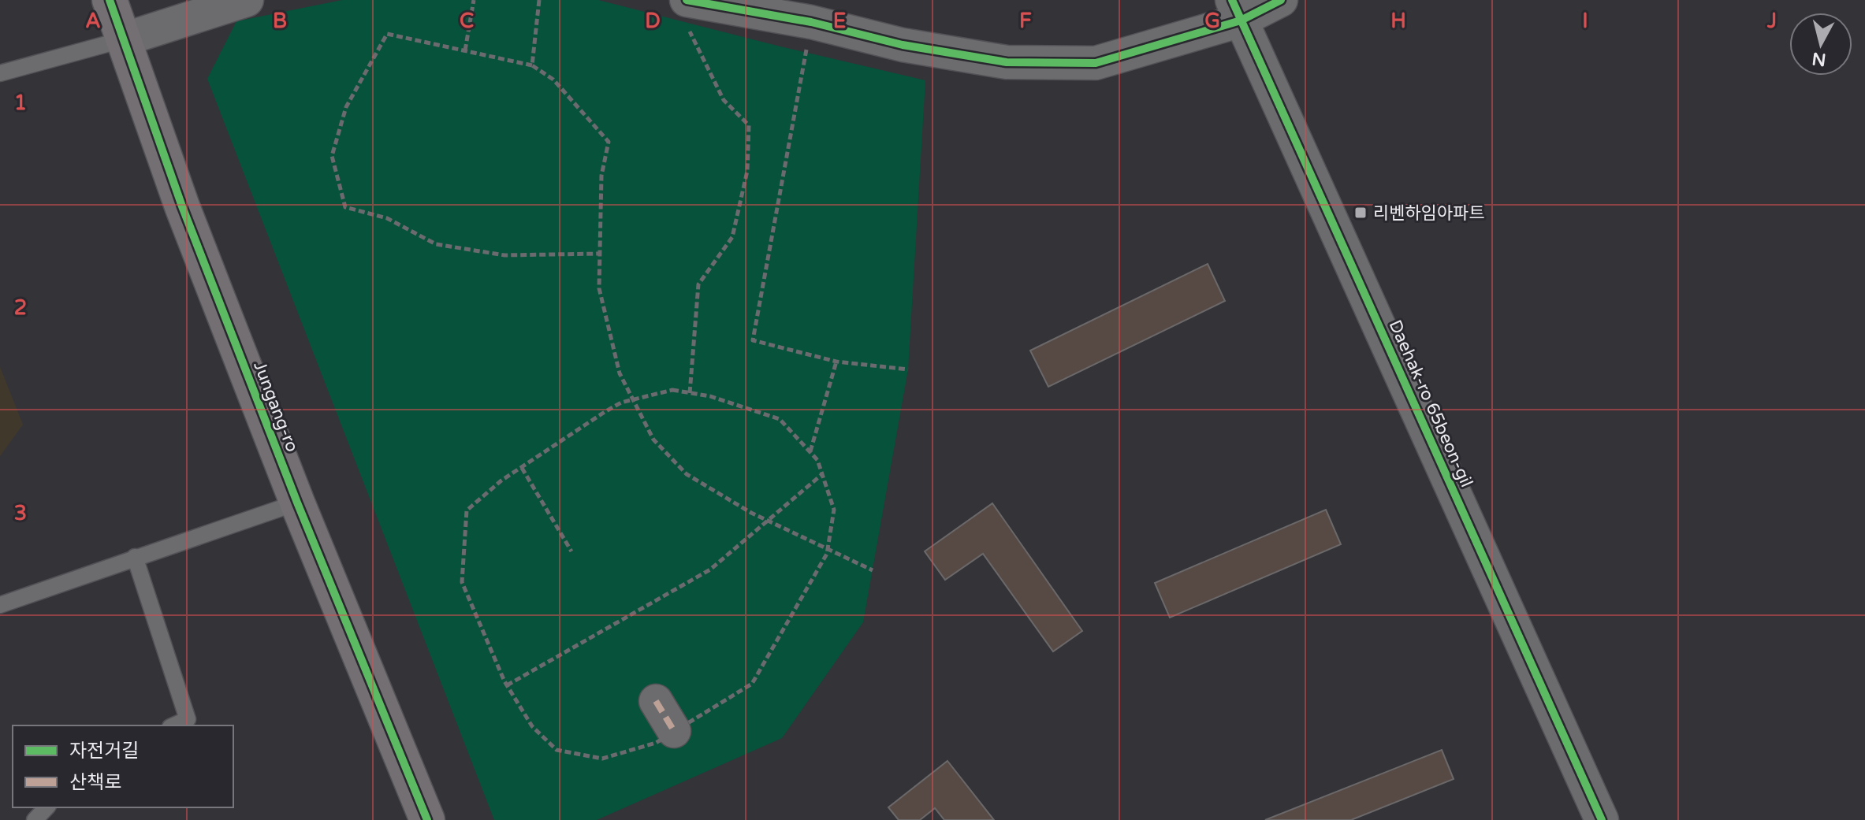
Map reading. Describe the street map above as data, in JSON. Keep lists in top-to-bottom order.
{
  "streets": {
    "street": ["Daehak-ro 65beon-gil", "Jungang-ro"]
  },
  "places": {
    "transit": ["리벤하임아파트"]
  },
  "legend": ["자전거길", "산책로"],
  "north": "bottom",
  "grid": {
    "columns": [
      "A",
      "B",
      "C",
      "D",
      "E",
      "F",
      "G",
      "H",
      "I",
      "J"
    ],
    "rows": ["1", "2", "3"]
  }
}
